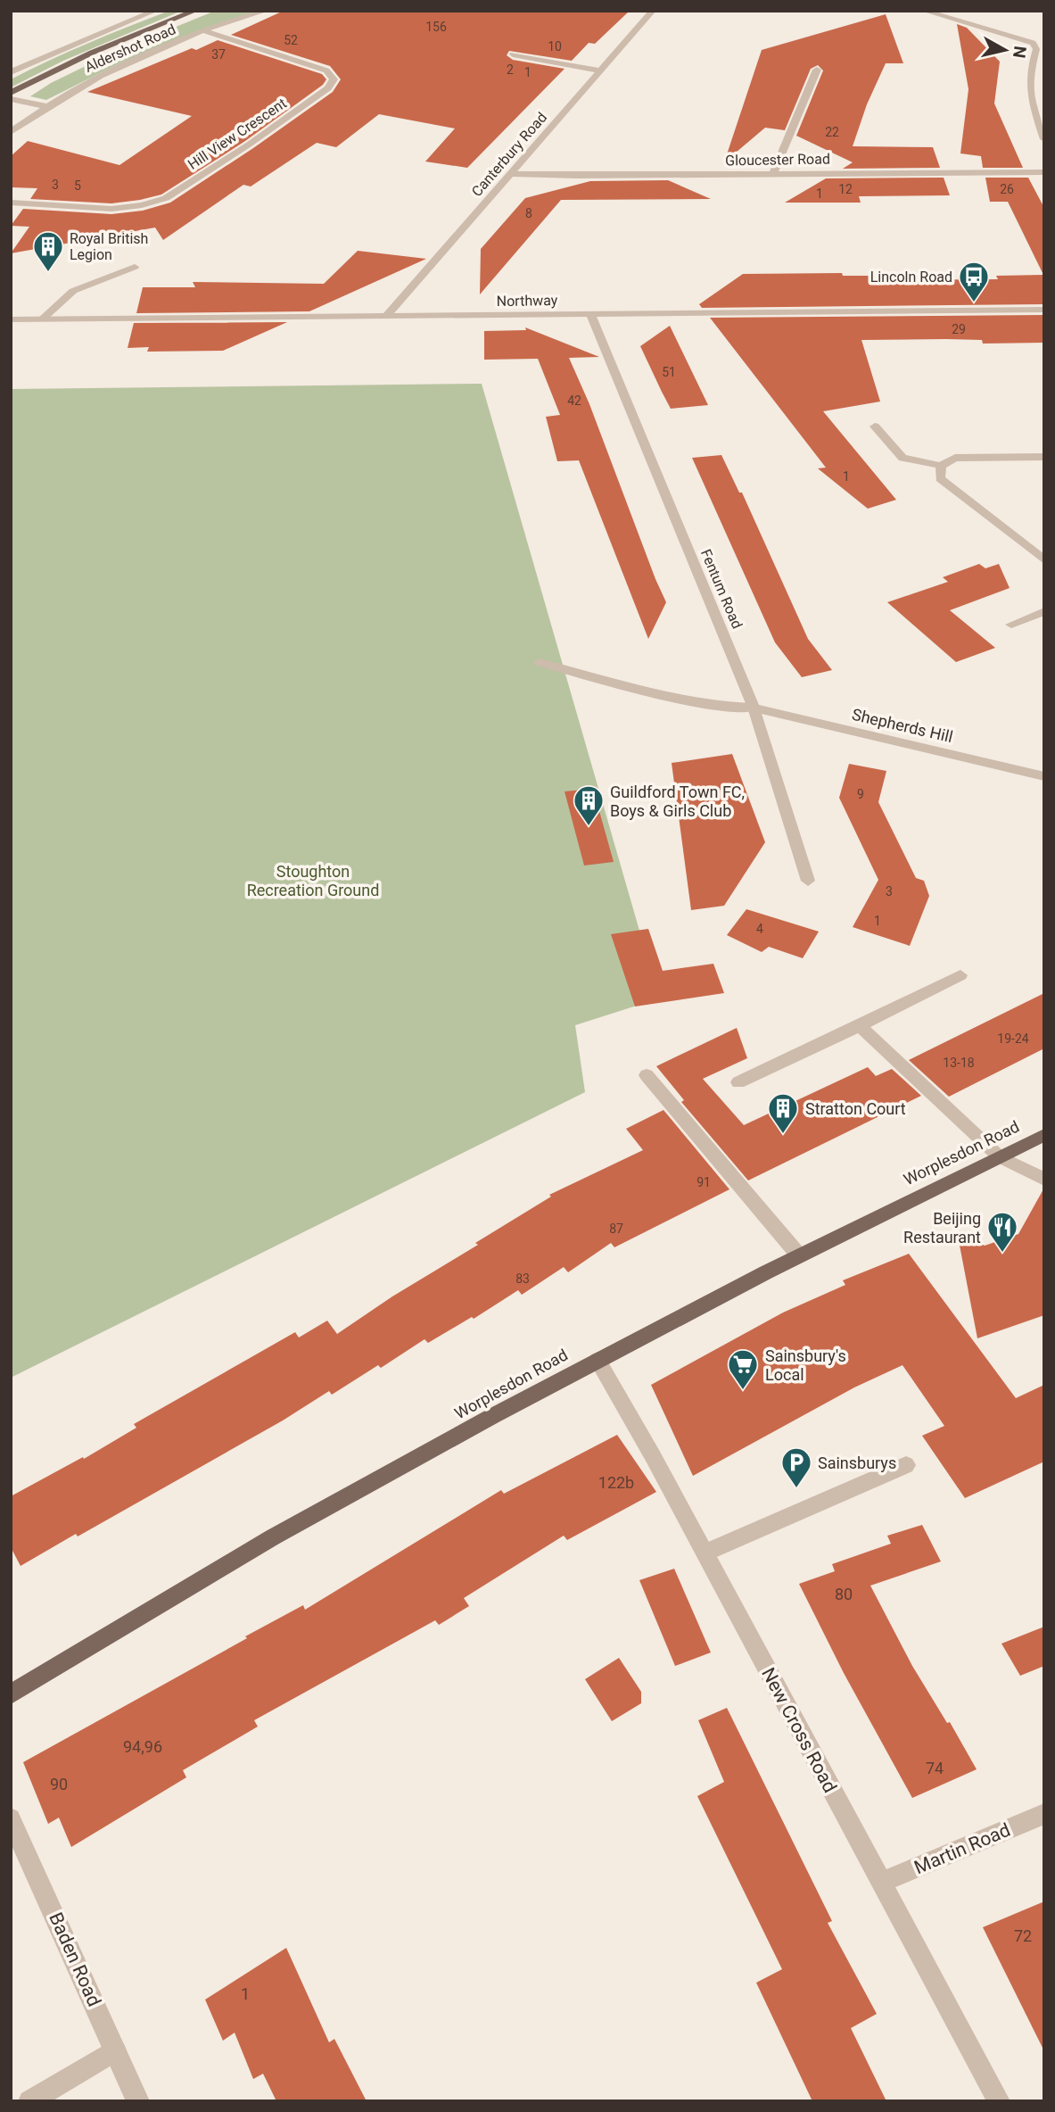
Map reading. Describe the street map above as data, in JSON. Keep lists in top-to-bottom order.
{
  "streets": {
    "main road": ["Aldershot Road", "Worplesdon Road"],
    "street": [
      "Hill View Crescent",
      "Canterbury Road",
      "Gloucester Road",
      "Northway",
      "Fentum Road",
      "Shepherds Hill",
      "New Cross Road",
      "Martin Road",
      "Baden Road"
    ]
  },
  "crossings": [
    ["Aldershot Road", "Hill View Crescent"],
    ["Canterbury Road", "Gloucester Road"],
    ["Canterbury Road", "Northway"],
    ["Northway", "Fentum Road"],
    ["Fentum Road", "Shepherds Hill"],
    ["Worplesdon Road", "New Cross Road"],
    ["New Cross Road", "Martin Road"]
  ],
  "parks": ["Stoughton Recreation Ground"],
  "places": {
    "building": ["Royal British Legion", "Guildford Town FC, Boys & Girls Club", "Stratton Court"],
    "bus stop": ["Lincoln Road"],
    "restaurant": ["Beijing Restaurant"],
    "supermarket": ["Sainsbury's Local"],
    "parking": ["Sainsburys"]
  },
  "house_numbers": [
    "156",
    "52",
    "10",
    "37",
    "2",
    "1",
    "22",
    "3",
    "5",
    "12",
    "26",
    "1",
    "8",
    "29",
    "51",
    "42",
    "1",
    "9",
    "3",
    "1",
    "4",
    "19-24",
    "13-18",
    "91",
    "87",
    "83",
    "122b",
    "80",
    "94,96",
    "74",
    "90",
    "72",
    "1"
  ],
  "north": "right"
}
